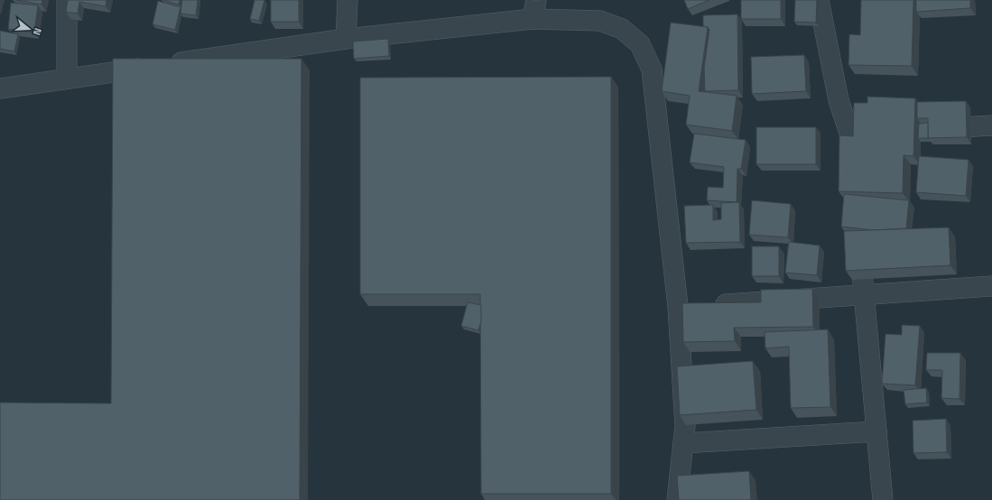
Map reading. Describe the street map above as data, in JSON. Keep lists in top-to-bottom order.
{
  "north": "right"
}
